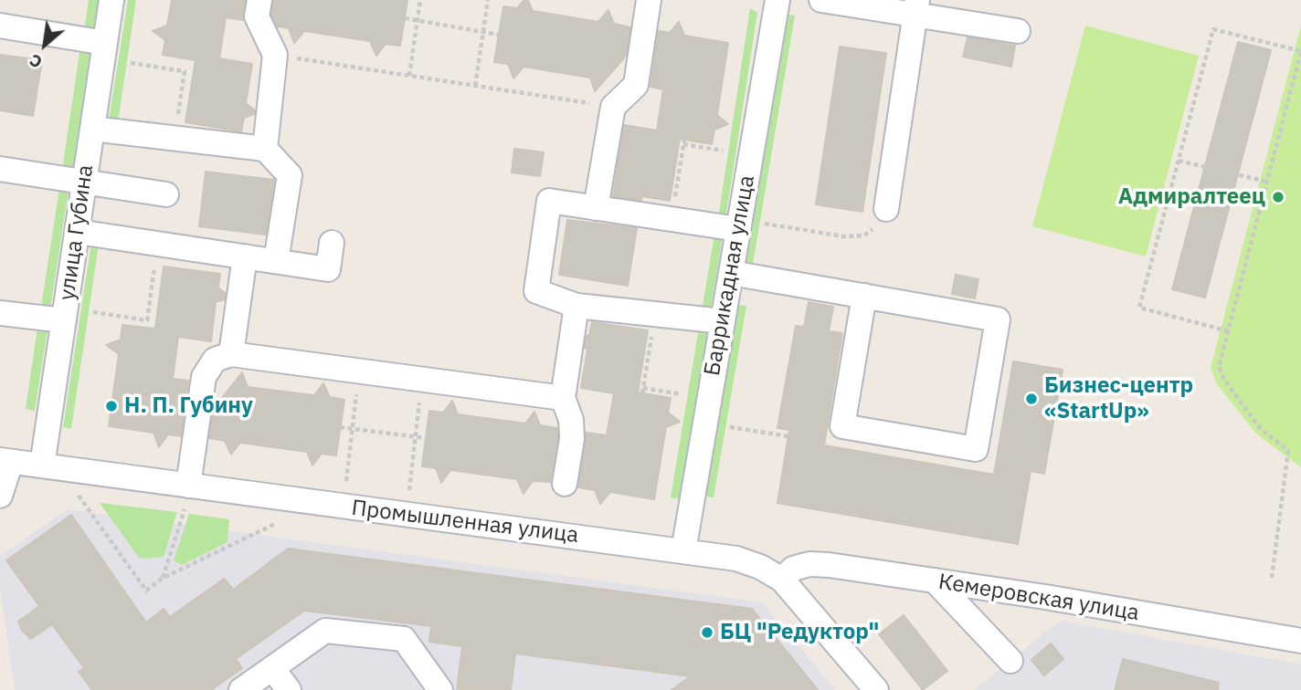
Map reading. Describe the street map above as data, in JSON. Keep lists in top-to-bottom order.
{
  "streets": {
    "street": [
      "улица Губина",
      "Баррикадная улица",
      "Промышленная улица",
      "Кемеровская улица"
    ]
  },
  "crossings": [
    ["улица Губина", "Промышленная улица"],
    ["Баррикадная улица", "Промышленная улица"],
    ["Промышленная улица", "Кемеровская улица"]
  ],
  "places": [
    "Адмиралтеец",
    "Бизнес-центр «StartUp»",
    "Н. П. Губину",
    "БЦ \"Редуктор\""
  ],
  "north": "bottom left"
}
